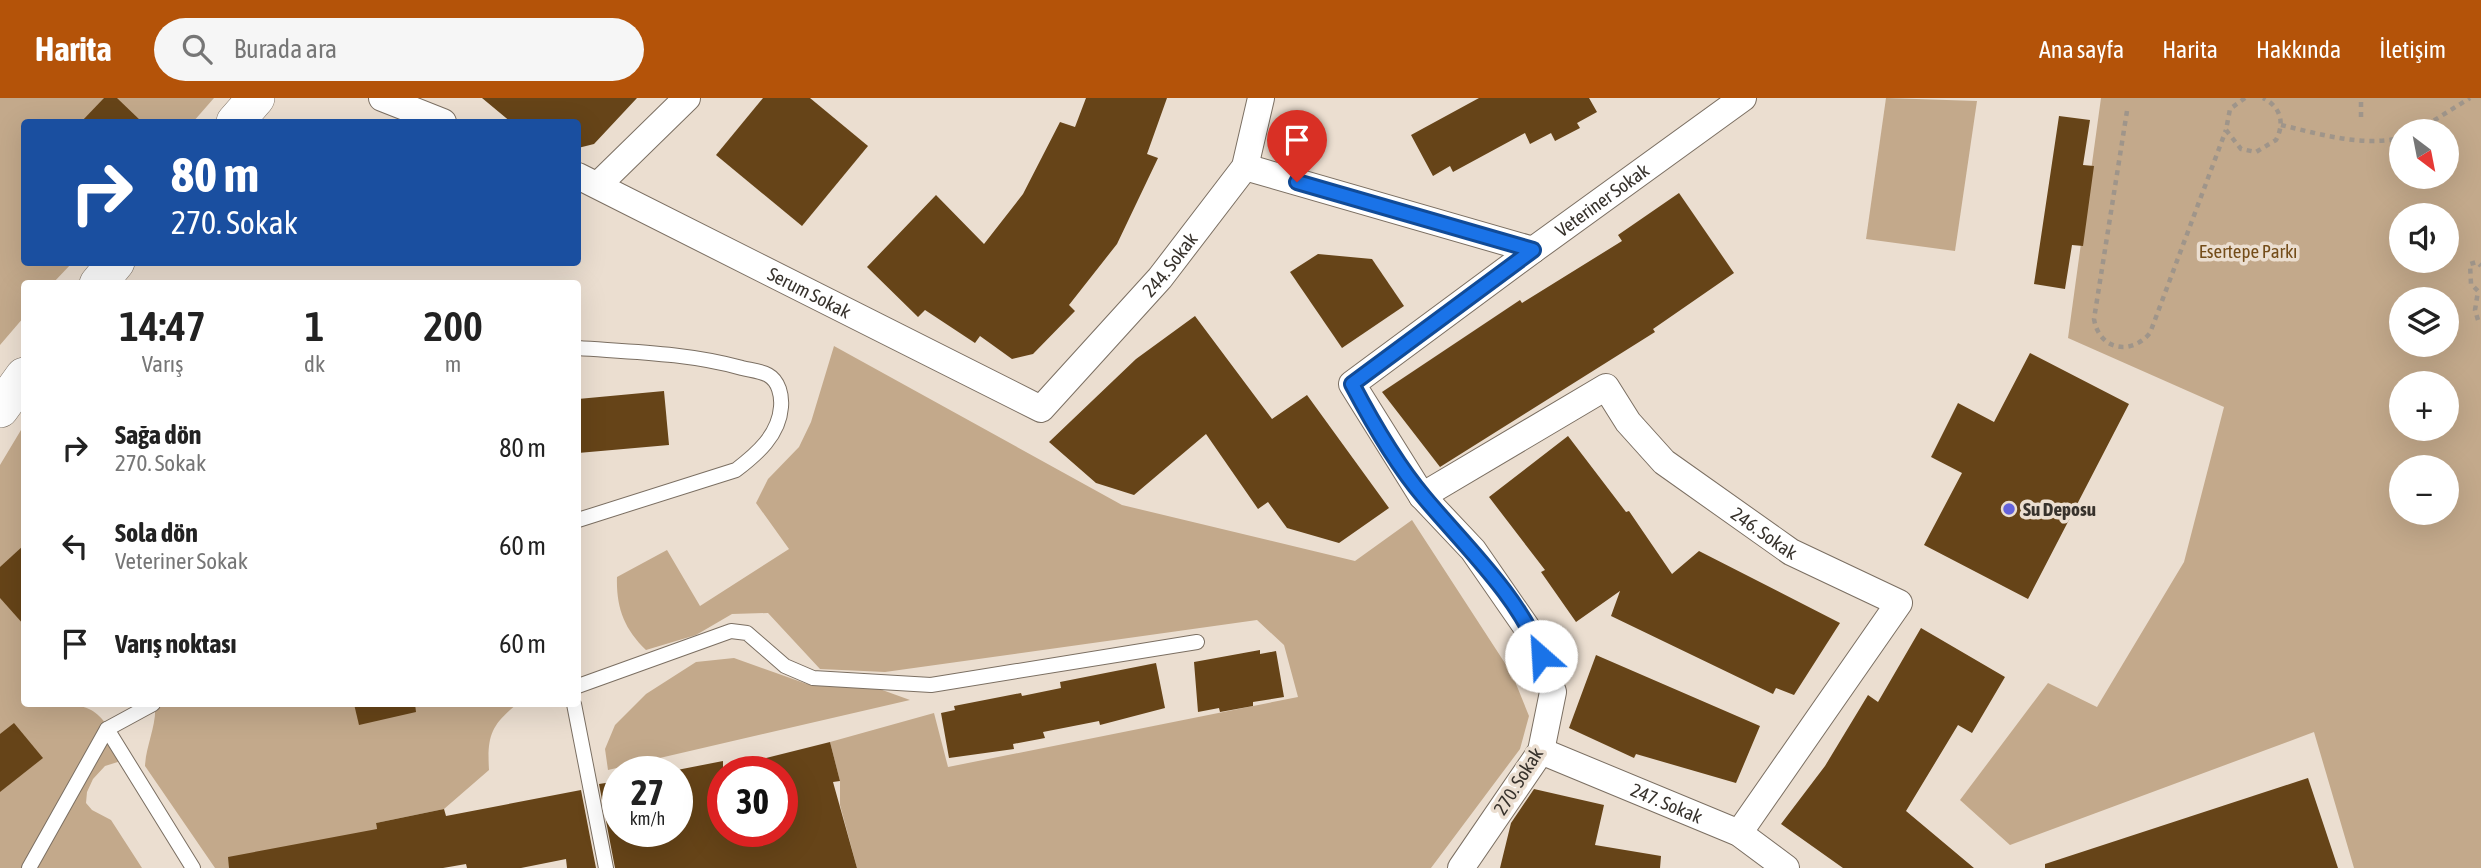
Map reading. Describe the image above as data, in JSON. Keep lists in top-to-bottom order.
{
  "streets": {
    "street": [
      "Veteriner Sokak",
      "244. Sokak",
      "Serum Sokak",
      "246. Sokak",
      "270. Sokak",
      "247. Sokak"
    ]
  },
  "crossings": [
    ["Veteriner Sokak", "270. Sokak"],
    ["244. Sokak", "Serum Sokak"],
    ["246. Sokak", "270. Sokak"],
    ["246. Sokak", "247. Sokak"],
    ["270. Sokak", "247. Sokak"]
  ],
  "parks": ["Esertepe Parkı"],
  "places": ["Su Deposu"],
  "north": "bottom right",
  "page": {
    "header": "Harita",
    "search": "Burada ara",
    "nav": [
      "Ana sayfa",
      "Harita",
      "Hakkında",
      "İletişim"
    ],
    "map_buttons": ["+", "−"],
    "turn": ["80 m", "270. Sokak"],
    "eta": [
      "14:47",
      "Varış",
      "1",
      "dk",
      "200",
      "m"
    ],
    "list": [
      {
        "name": "Sağa dön",
        "note": "270. Sokak",
        "value": "80 m"
      },
      {
        "name": "Sola dön",
        "note": "Veteriner Sokak",
        "value": "60 m"
      },
      {
        "name": "Varış noktası",
        "value": "60 m"
      }
    ],
    "speed": "27 km/h",
    "limit": "30"
  }
}
